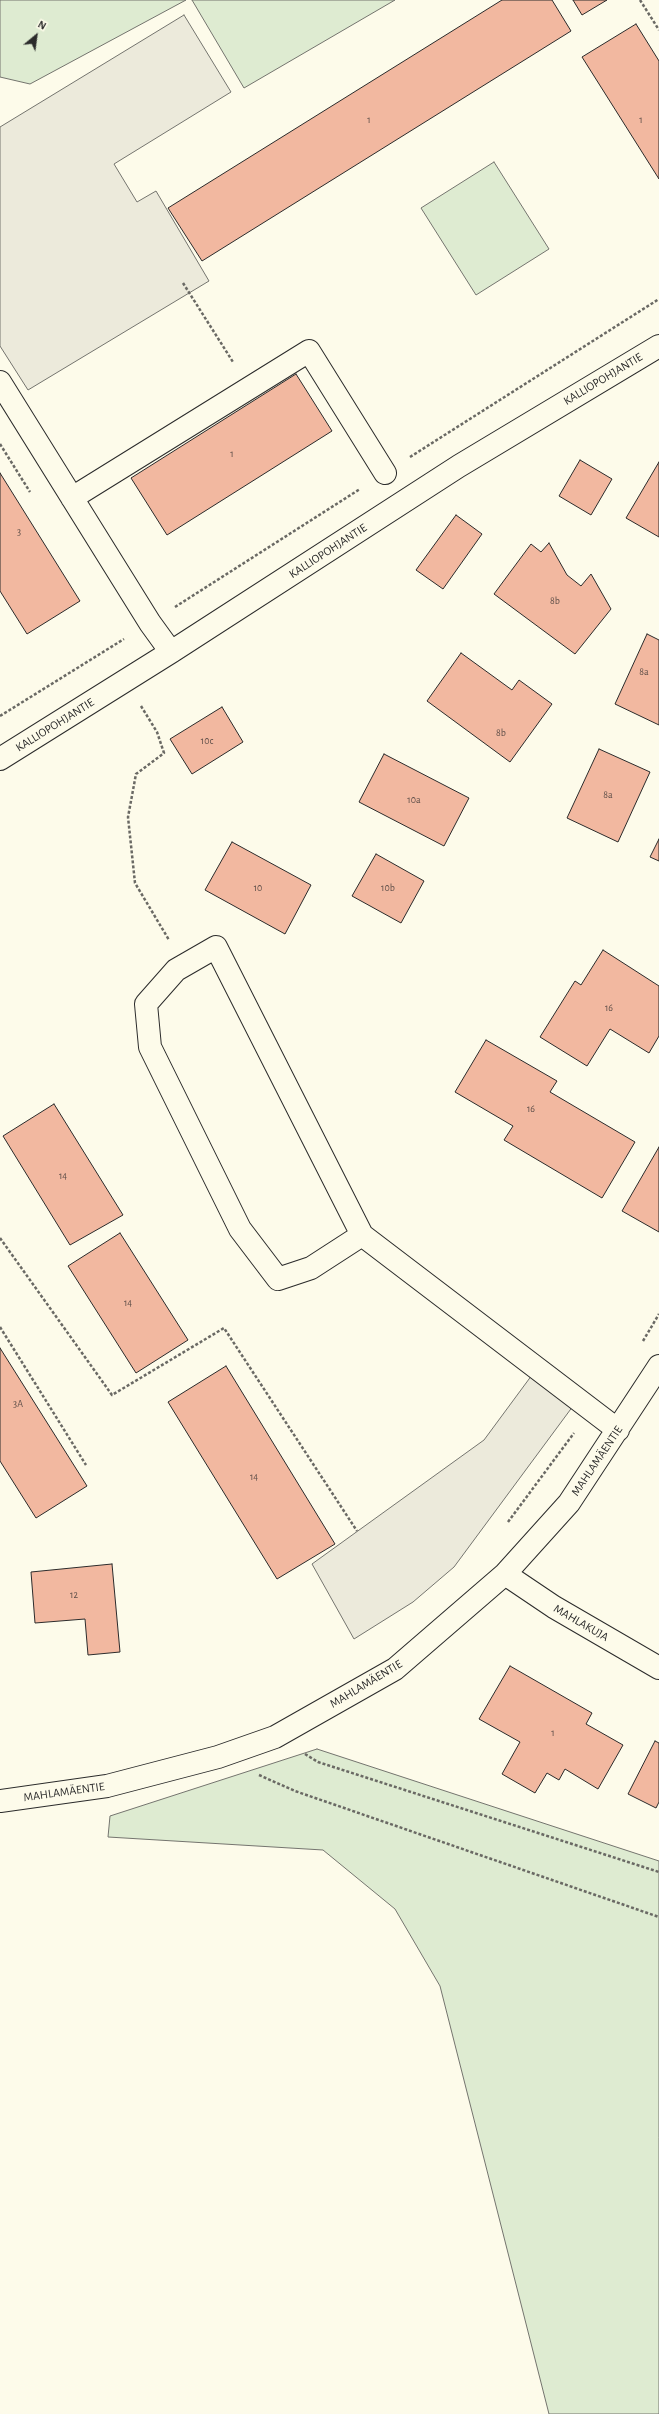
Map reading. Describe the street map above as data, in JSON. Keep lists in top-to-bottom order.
{
  "streets": {
    "street": ["KALLIOPOHJANTIE", "MAHLAMÄENTIE", "MAHLAKUJA"]
  },
  "crossings": [
    ["MAHLAMÄENTIE", "MAHLAKUJA"]
  ],
  "house_numbers": [
    "1",
    "1",
    "1",
    "3",
    "8b",
    "8a",
    "8b",
    "10c",
    "8a",
    "10a",
    "10",
    "10b",
    "16",
    "16",
    "14",
    "14",
    "3A",
    "14",
    "12",
    "1"
  ],
  "north": "top right"
}
